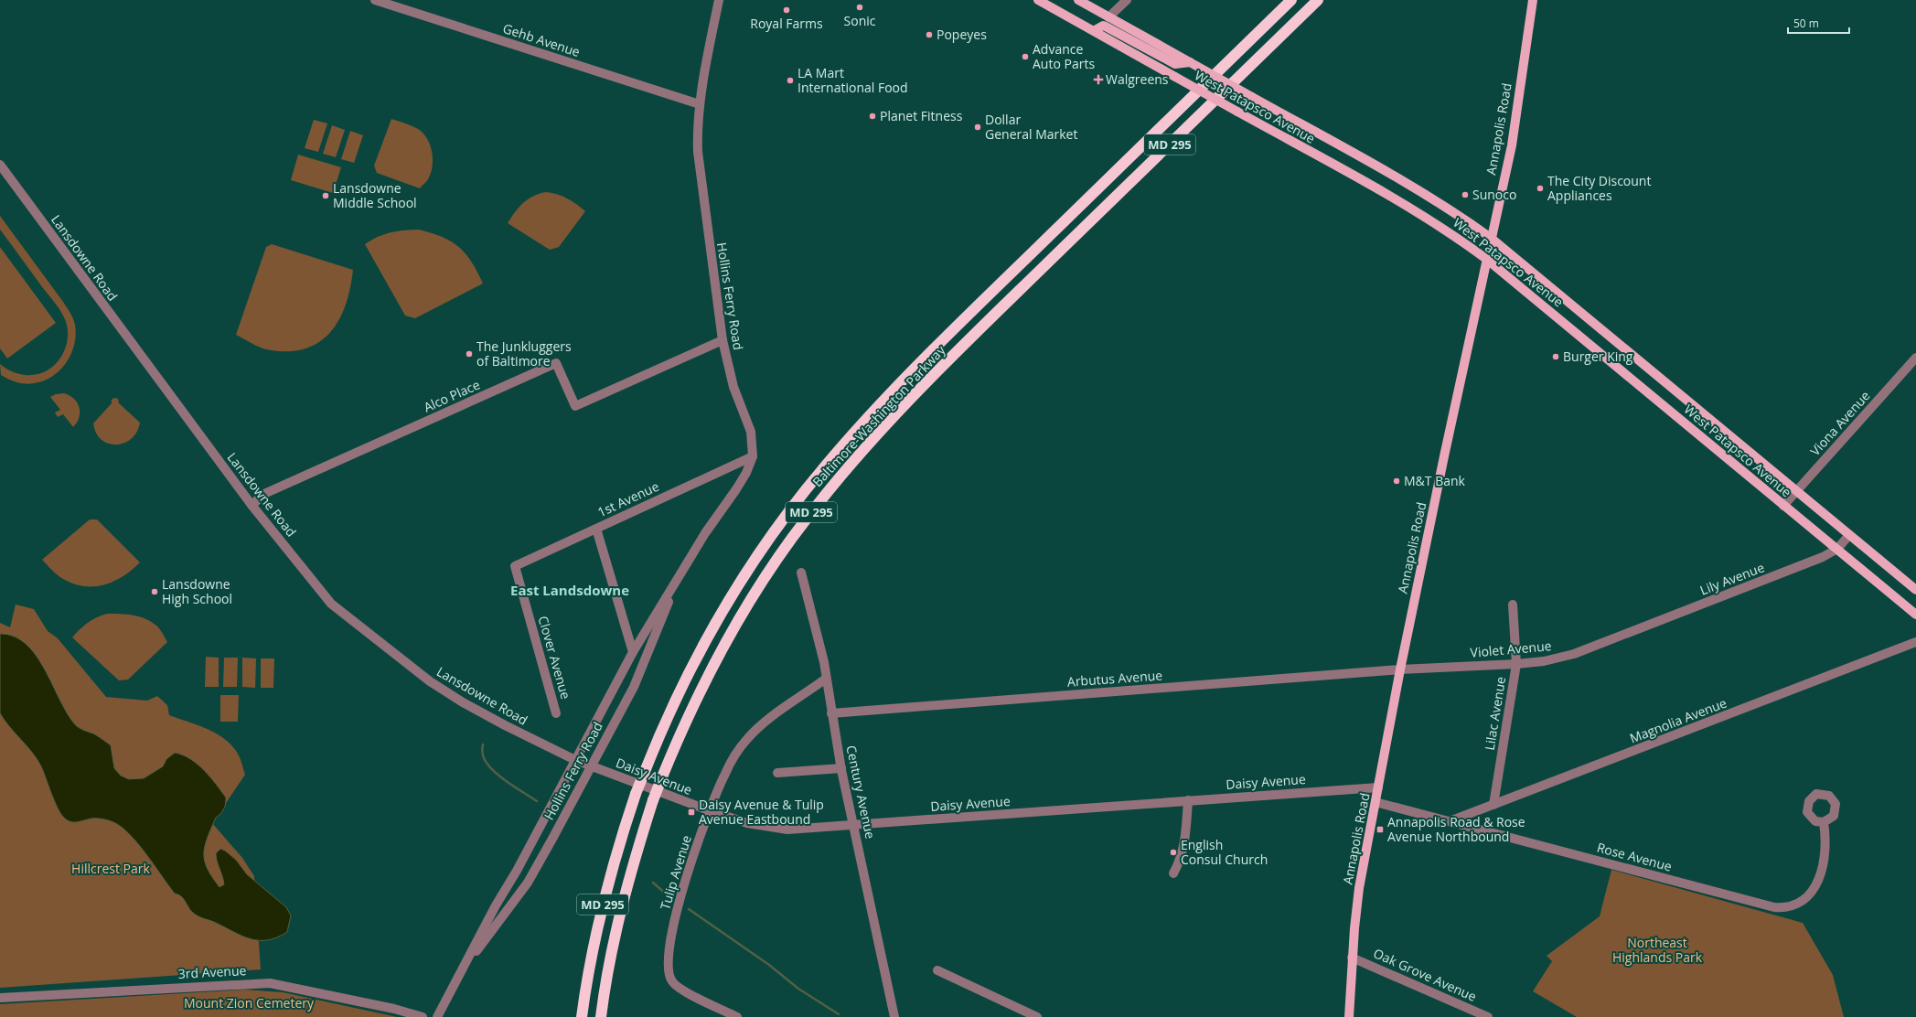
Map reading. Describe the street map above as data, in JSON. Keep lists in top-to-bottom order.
{
  "streets": {
    "highway": ["MD 295", "Baltimore-Washington Parkway"],
    "main road": ["West Patapsco Avenue", "Annapolis Road"],
    "street": [
      "Gehb Avenue",
      "Lansdowne Road",
      "Hollins Ferry Road",
      "Alco Place",
      "Viona Avenue",
      "1st Avenue",
      "Lily Avenue",
      "Violet Avenue",
      "Clover Avenue",
      "Arbutus Avenue",
      "Lilac Avenue",
      "Magnolia Avenue",
      "Daisy Avenue",
      "Century Avenue",
      "Rose Avenue",
      "Tulip Avenue",
      "3rd Avenue",
      "Oak Grove Avenue"
    ]
  },
  "crossings": [
    ["Gehb Avenue", "Hollins Ferry Road"],
    ["West Patapsco Avenue", "Annapolis Road"],
    ["West Patapsco Avenue", "Viona Avenue"],
    ["West Patapsco Avenue", "Lily Avenue"],
    ["Annapolis Road", "Violet Avenue"],
    ["Annapolis Road", "Arbutus Avenue"],
    ["Annapolis Road", "Daisy Avenue"],
    ["Annapolis Road", "Rose Avenue"],
    ["Annapolis Road", "Oak Grove Avenue"],
    ["Lansdowne Road", "Hollins Ferry Road"],
    ["Lansdowne Road", "Alco Place"],
    ["Lansdowne Road", "Daisy Avenue"],
    ["Hollins Ferry Road", "Alco Place"],
    ["Hollins Ferry Road", "1st Avenue"],
    ["Hollins Ferry Road", "Daisy Avenue"],
    ["1st Avenue", "Clover Avenue"],
    ["Lily Avenue", "Violet Avenue"],
    ["Violet Avenue", "Arbutus Avenue"],
    ["Violet Avenue", "Lilac Avenue"],
    ["Arbutus Avenue", "Century Avenue"],
    ["Lilac Avenue", "Magnolia Avenue"],
    ["Magnolia Avenue", "Rose Avenue"],
    ["Daisy Avenue", "Century Avenue"],
    ["Daisy Avenue", "Tulip Avenue"],
    ["Century Avenue", "Tulip Avenue"]
  ],
  "districts": ["East Landsdowne"],
  "parks": ["Hillcrest Park", "Northeast Highlands Park", "Mount Zion Cemetery"],
  "places": {
    "other": [
      "Sonic",
      "Royal Farms",
      "Popeyes",
      "Advance Auto Parts",
      "LA Mart International Food",
      "Planet Fitness",
      "Dollar General Market",
      "The City Discount Appliances",
      "Sunoco",
      "Lansdowne Middle School",
      "The Junkluggers of Baltimore",
      "Burger King",
      "M&T Bank",
      "Lansdowne High School",
      "English Consul Church"
    ],
    "health": ["Walgreens"],
    "transit": ["Daisy Avenue & Tulip Avenue Eastbound", "Annapolis Road & Rose Avenue Northbound"]
  },
  "scale_bar": "50 m"
}
